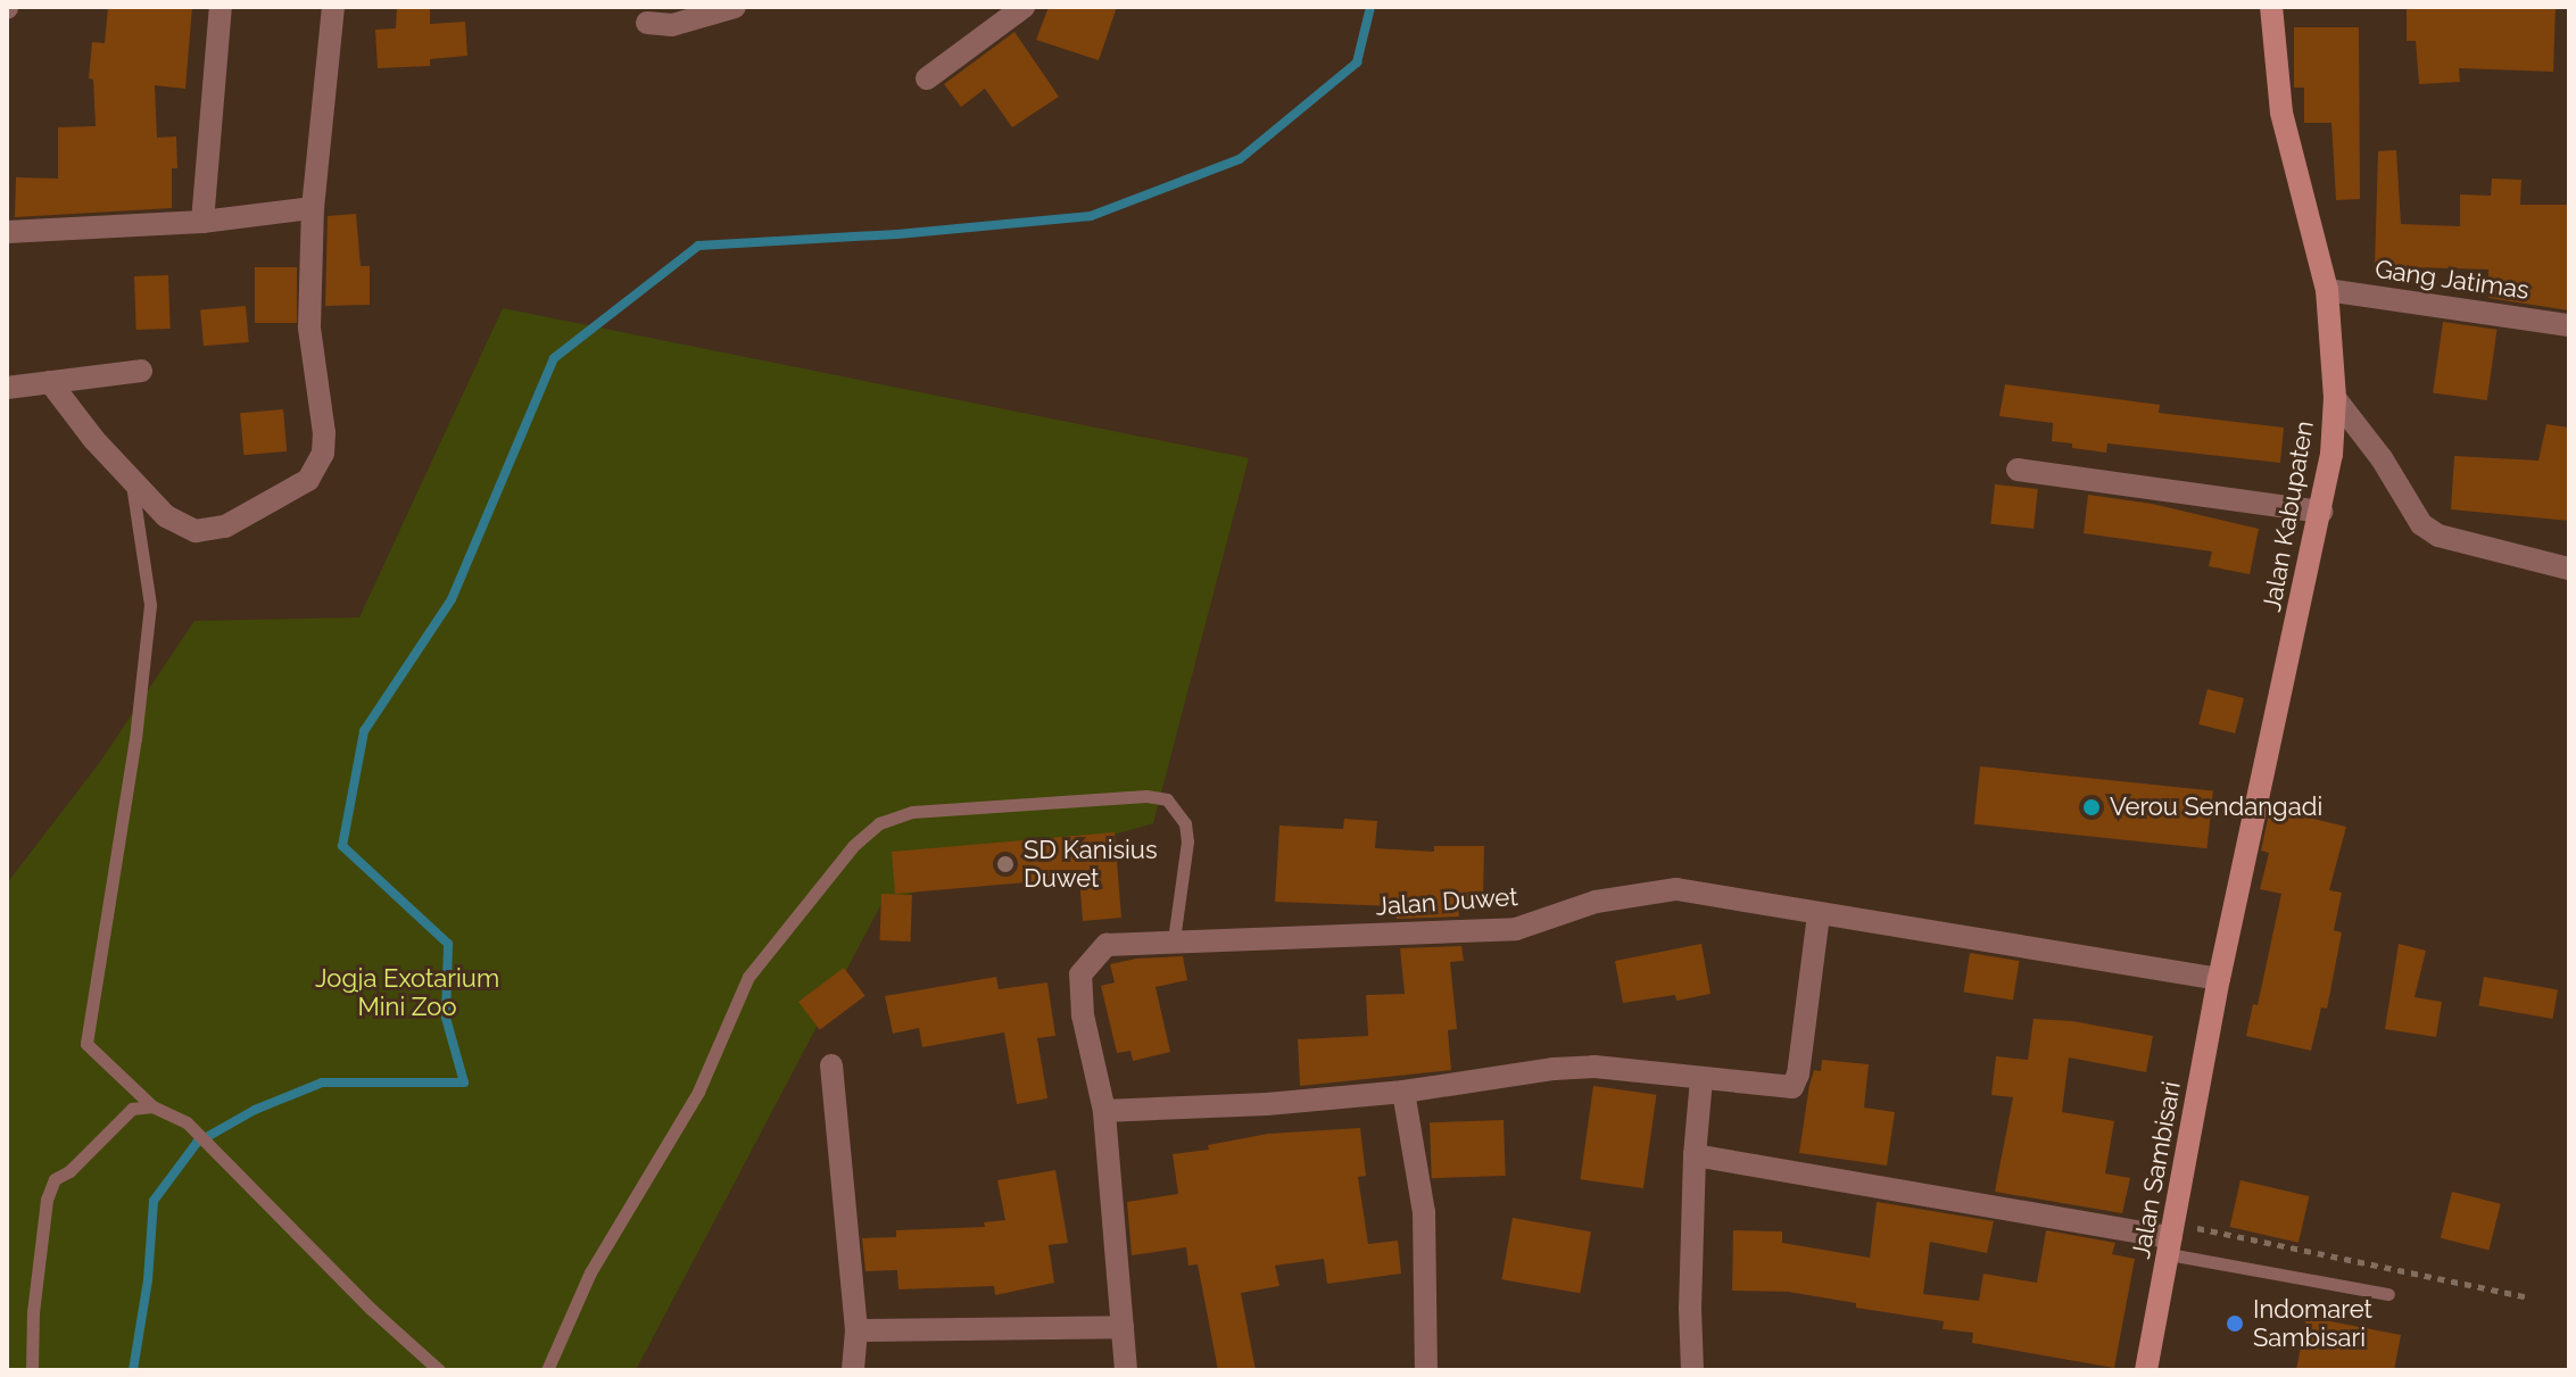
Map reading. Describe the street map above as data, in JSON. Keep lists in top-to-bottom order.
{
  "streets": {
    "main road": ["Jalan Kabupaten", "Jalan Sambisari"],
    "street": ["Gang Jatimas", "Jalan Duwet"]
  },
  "crossings": [
    ["Gang Jatimas", "Jalan Kabupaten"],
    ["Jalan Kabupaten", "Jalan Duwet"],
    ["Jalan Kabupaten", "Jalan Sambisari"],
    ["Jalan Duwet", "Jalan Sambisari"]
  ],
  "parks": ["Jogja Exotarium Mini Zoo"],
  "places": ["Verou Sendangadi", "SD Kanisius Duwet", "Indomaret Sambisari"]
}
